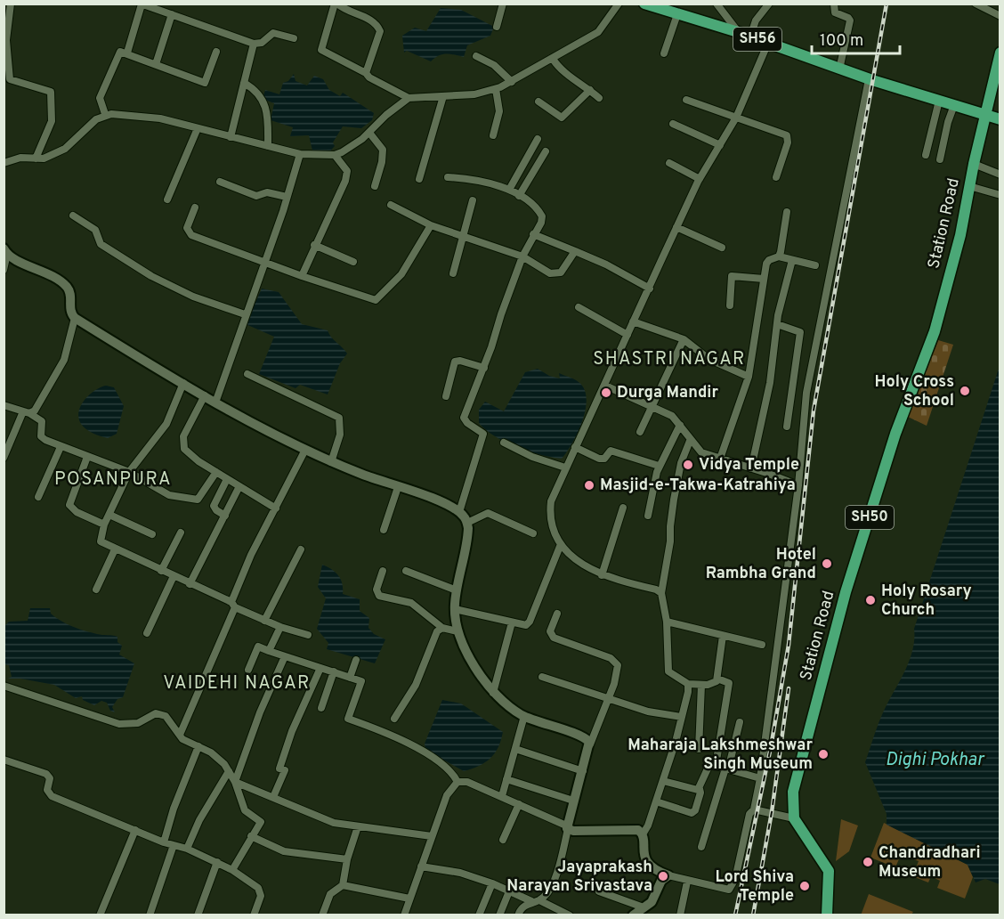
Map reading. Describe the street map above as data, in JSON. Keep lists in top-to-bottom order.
{
  "streets": {
    "main road": ["SH56", "Station Road", "SH50"]
  },
  "crossings": [
    ["SH56", "Station Road"]
  ],
  "districts": ["SHASTRI NAGAR", "POSANPURA", "VAIDEHI NAGAR"],
  "water": ["Dighi Pokhar"],
  "places": [
    "Holy Cross School",
    "Durga Mandir",
    "Vidya Temple",
    "Masjid-e-Takwa-Katrahiya",
    "Hotel Rambha Grand",
    "Holy Rosary Church",
    "Maharaja Lakshmeshwar Singh Museum",
    "Chandradhari Museum",
    "Jayaprakash Narayan Srivastava",
    "Lord Shiva Temple"
  ],
  "scale_bar": "100 m"
}
